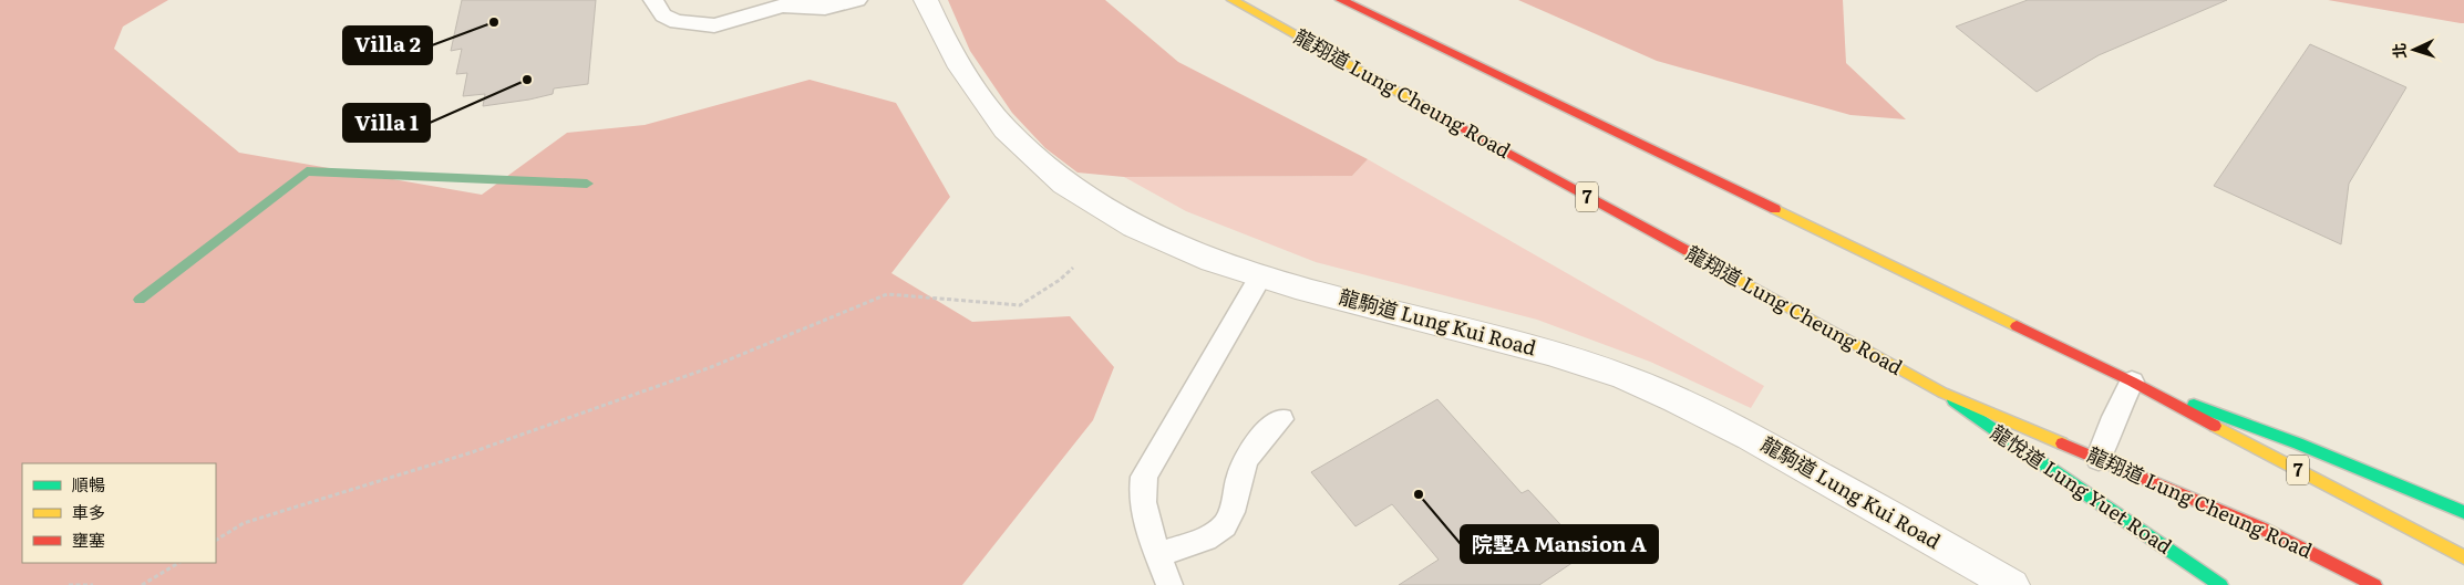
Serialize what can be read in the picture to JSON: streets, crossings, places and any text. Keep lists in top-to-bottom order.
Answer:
{
  "streets": {
    "main road": ["龍翔道 Lung Cheung Road", "7", "龍悅道 Lung Yuet Road"],
    "street": ["龍駒道 Lung Kui Road"]
  },
  "crossings": [
    ["龍翔道 Lung Cheung Road", "龍悅道 Lung Yuet Road"]
  ],
  "places": ["Villa 2", "Villa 1", "院墅A Mansion A"],
  "legend": ["順暢", "車多", "壅塞"],
  "north": "left"
}
